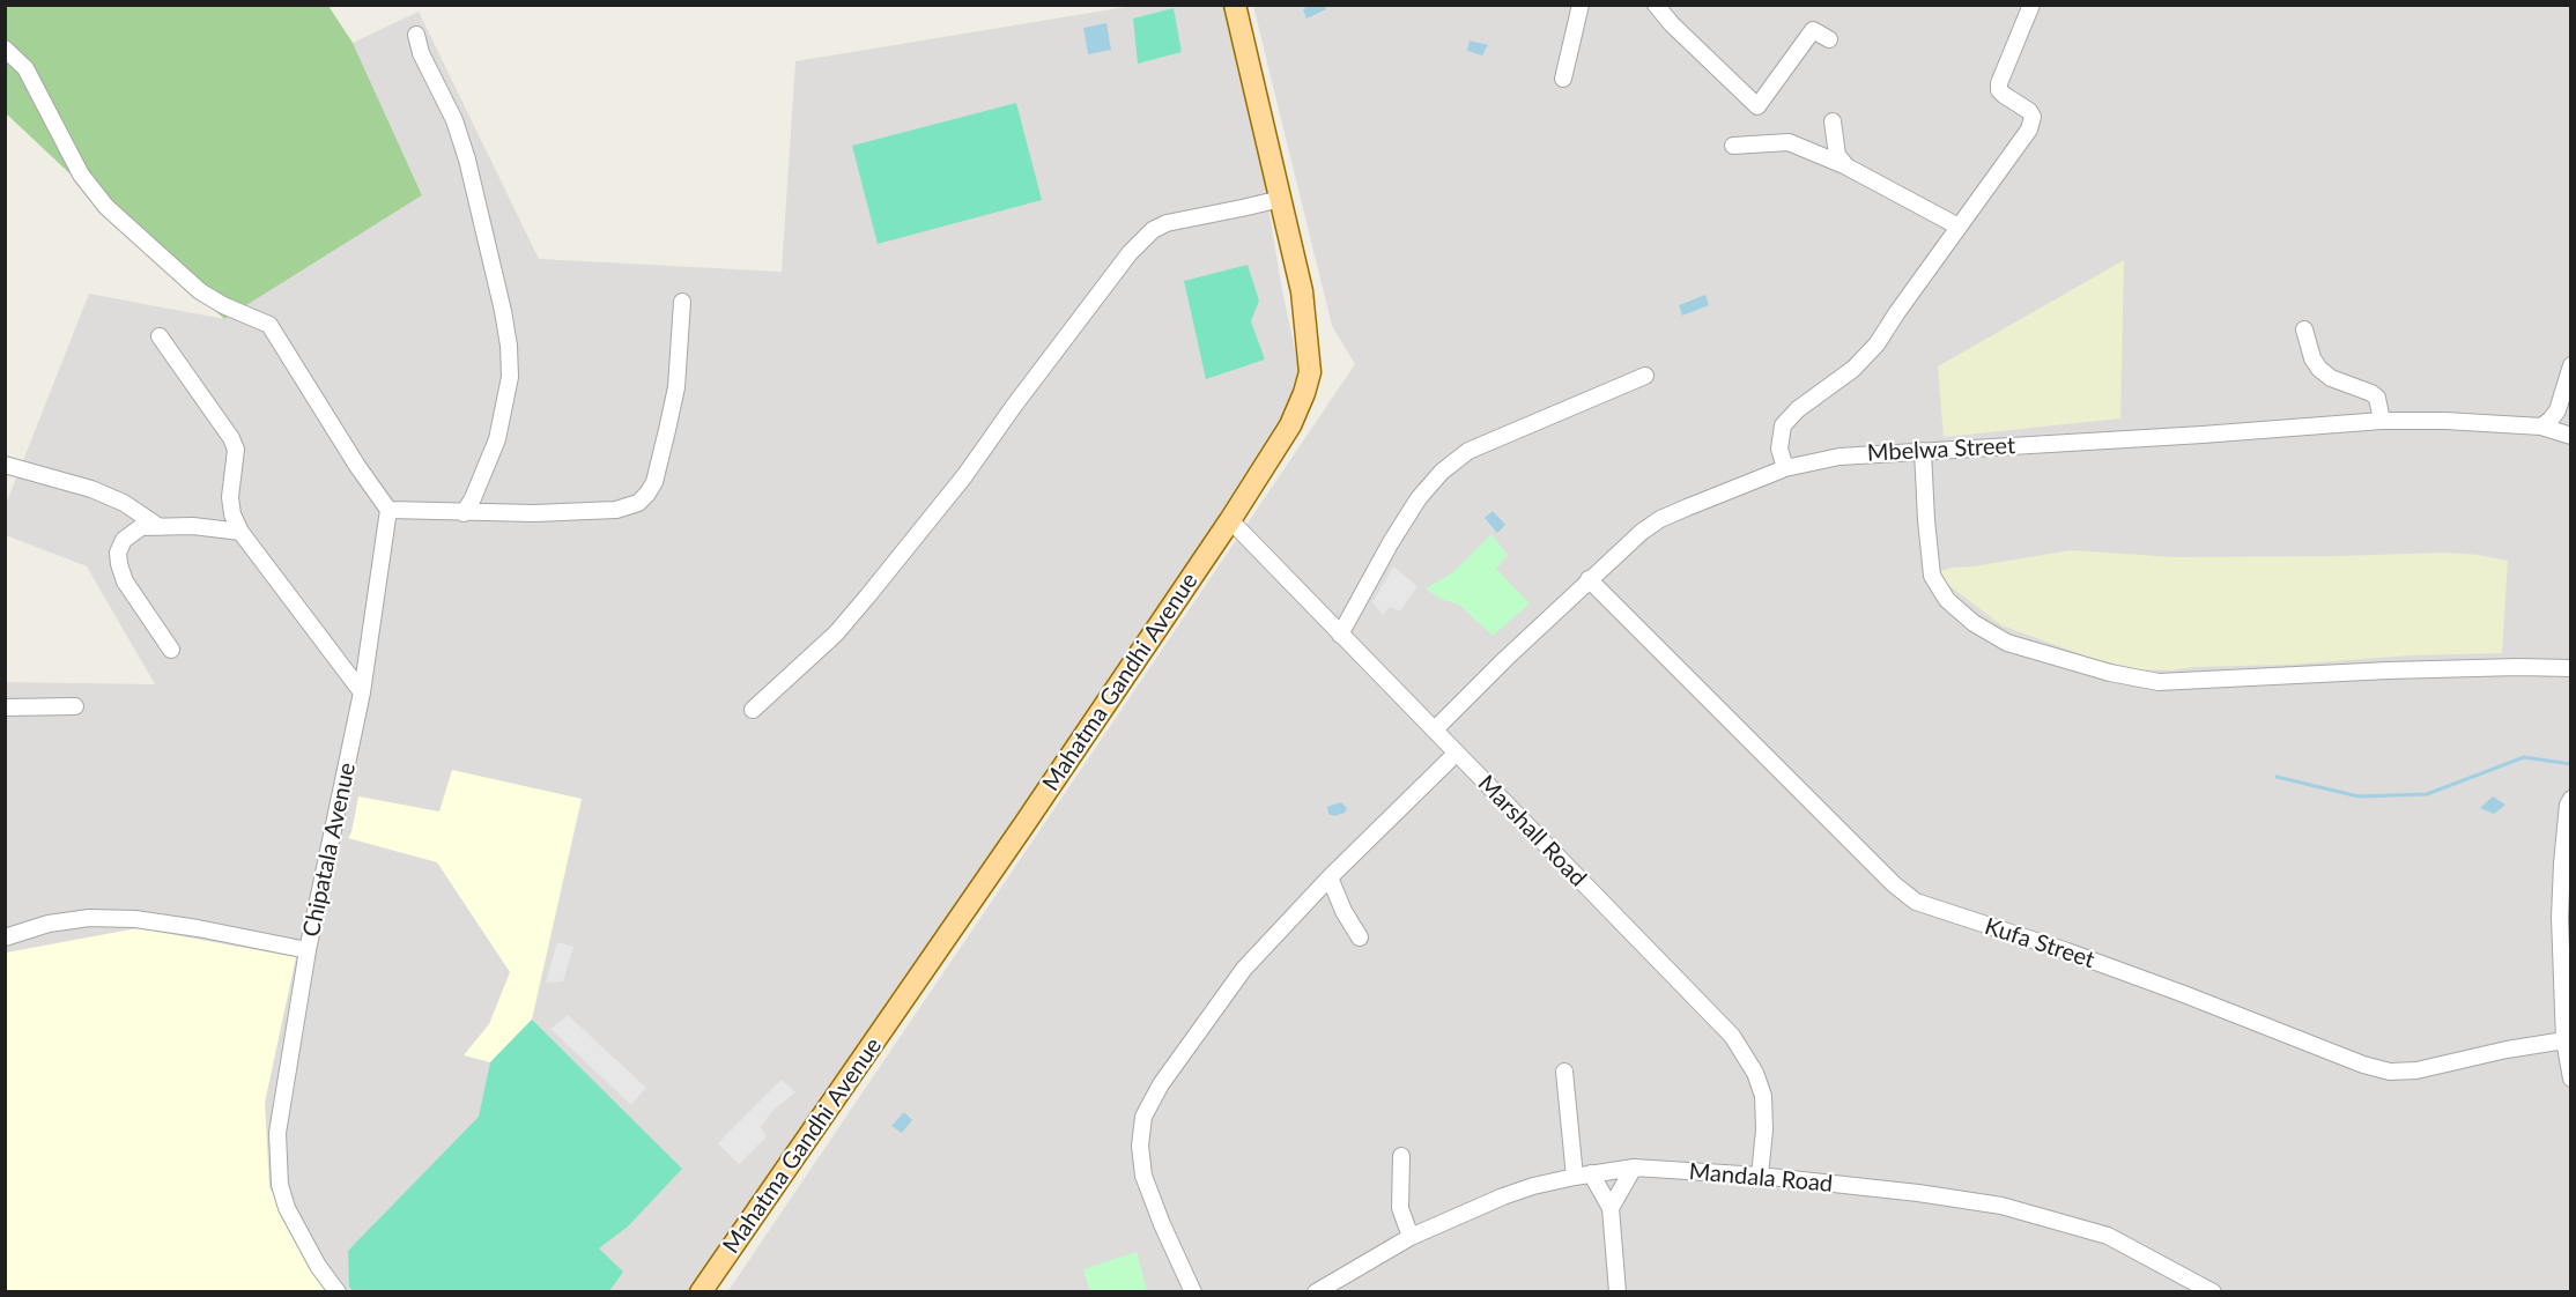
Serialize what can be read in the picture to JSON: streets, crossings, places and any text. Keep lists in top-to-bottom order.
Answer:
{
  "streets": {
    "main road": ["Mahatma Gandhi Avenue"],
    "street": [
      "Mbelwa Street",
      "Marshall Road",
      "Chipatala Avenue",
      "Kufa Street",
      "Mandala Road"
    ]
  },
  "crossings": [
    ["Mbelwa Street", "Marshall Road"],
    ["Mbelwa Street", "Kufa Street"],
    ["Mahatma Gandhi Avenue", "Marshall Road"],
    ["Marshall Road", "Mandala Road"]
  ]
}
